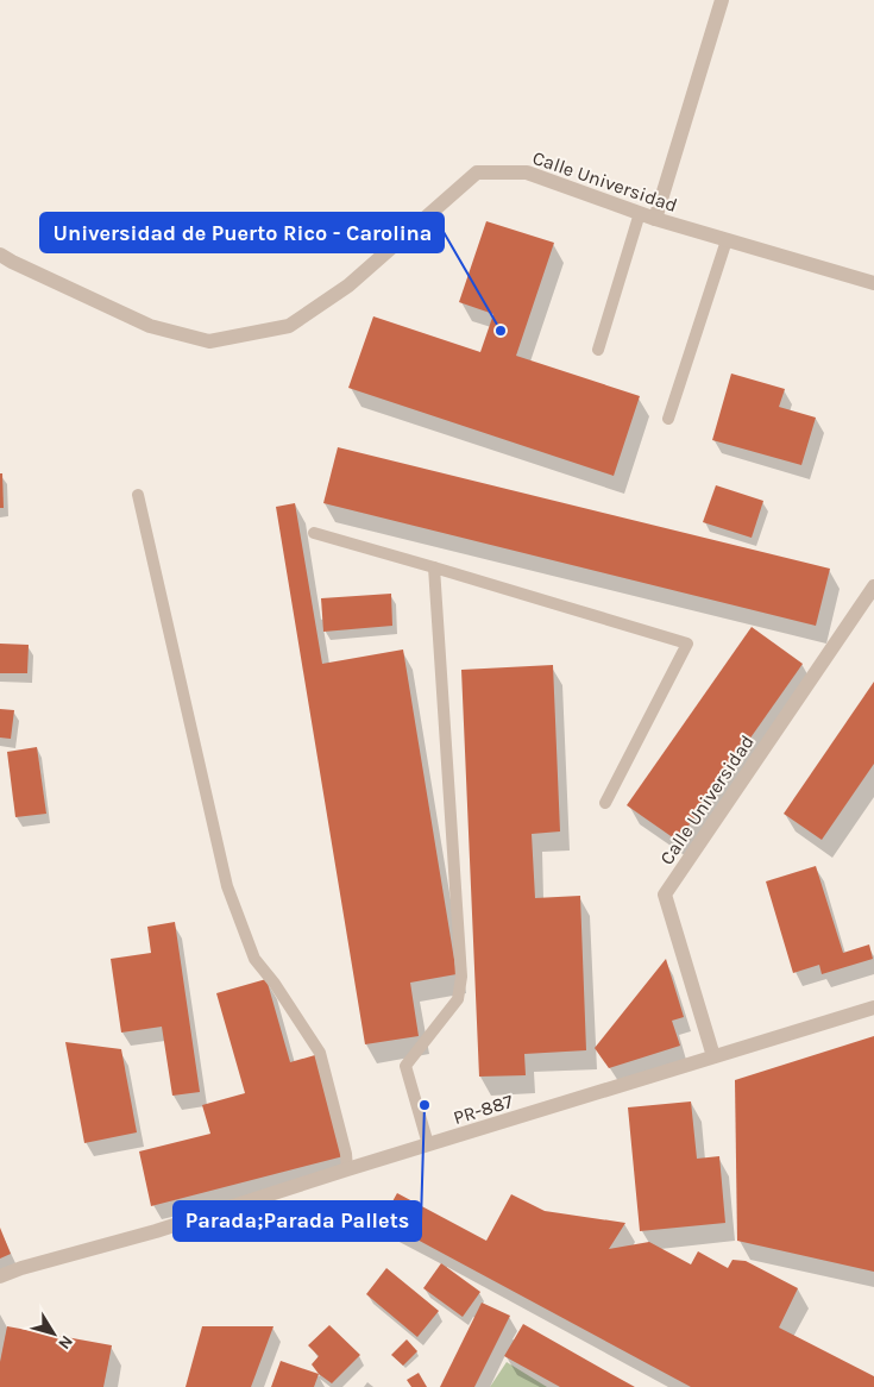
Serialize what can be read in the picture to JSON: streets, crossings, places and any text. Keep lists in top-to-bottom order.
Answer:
{
  "streets": {
    "street": ["Calle Universidad", "PR-887"]
  },
  "crossings": [
    ["Calle Universidad", "PR-887"]
  ],
  "places": ["Universidad de Puerto Rico - Carolina", "Parada;Parada Pallets"],
  "north": "bottom right"
}
